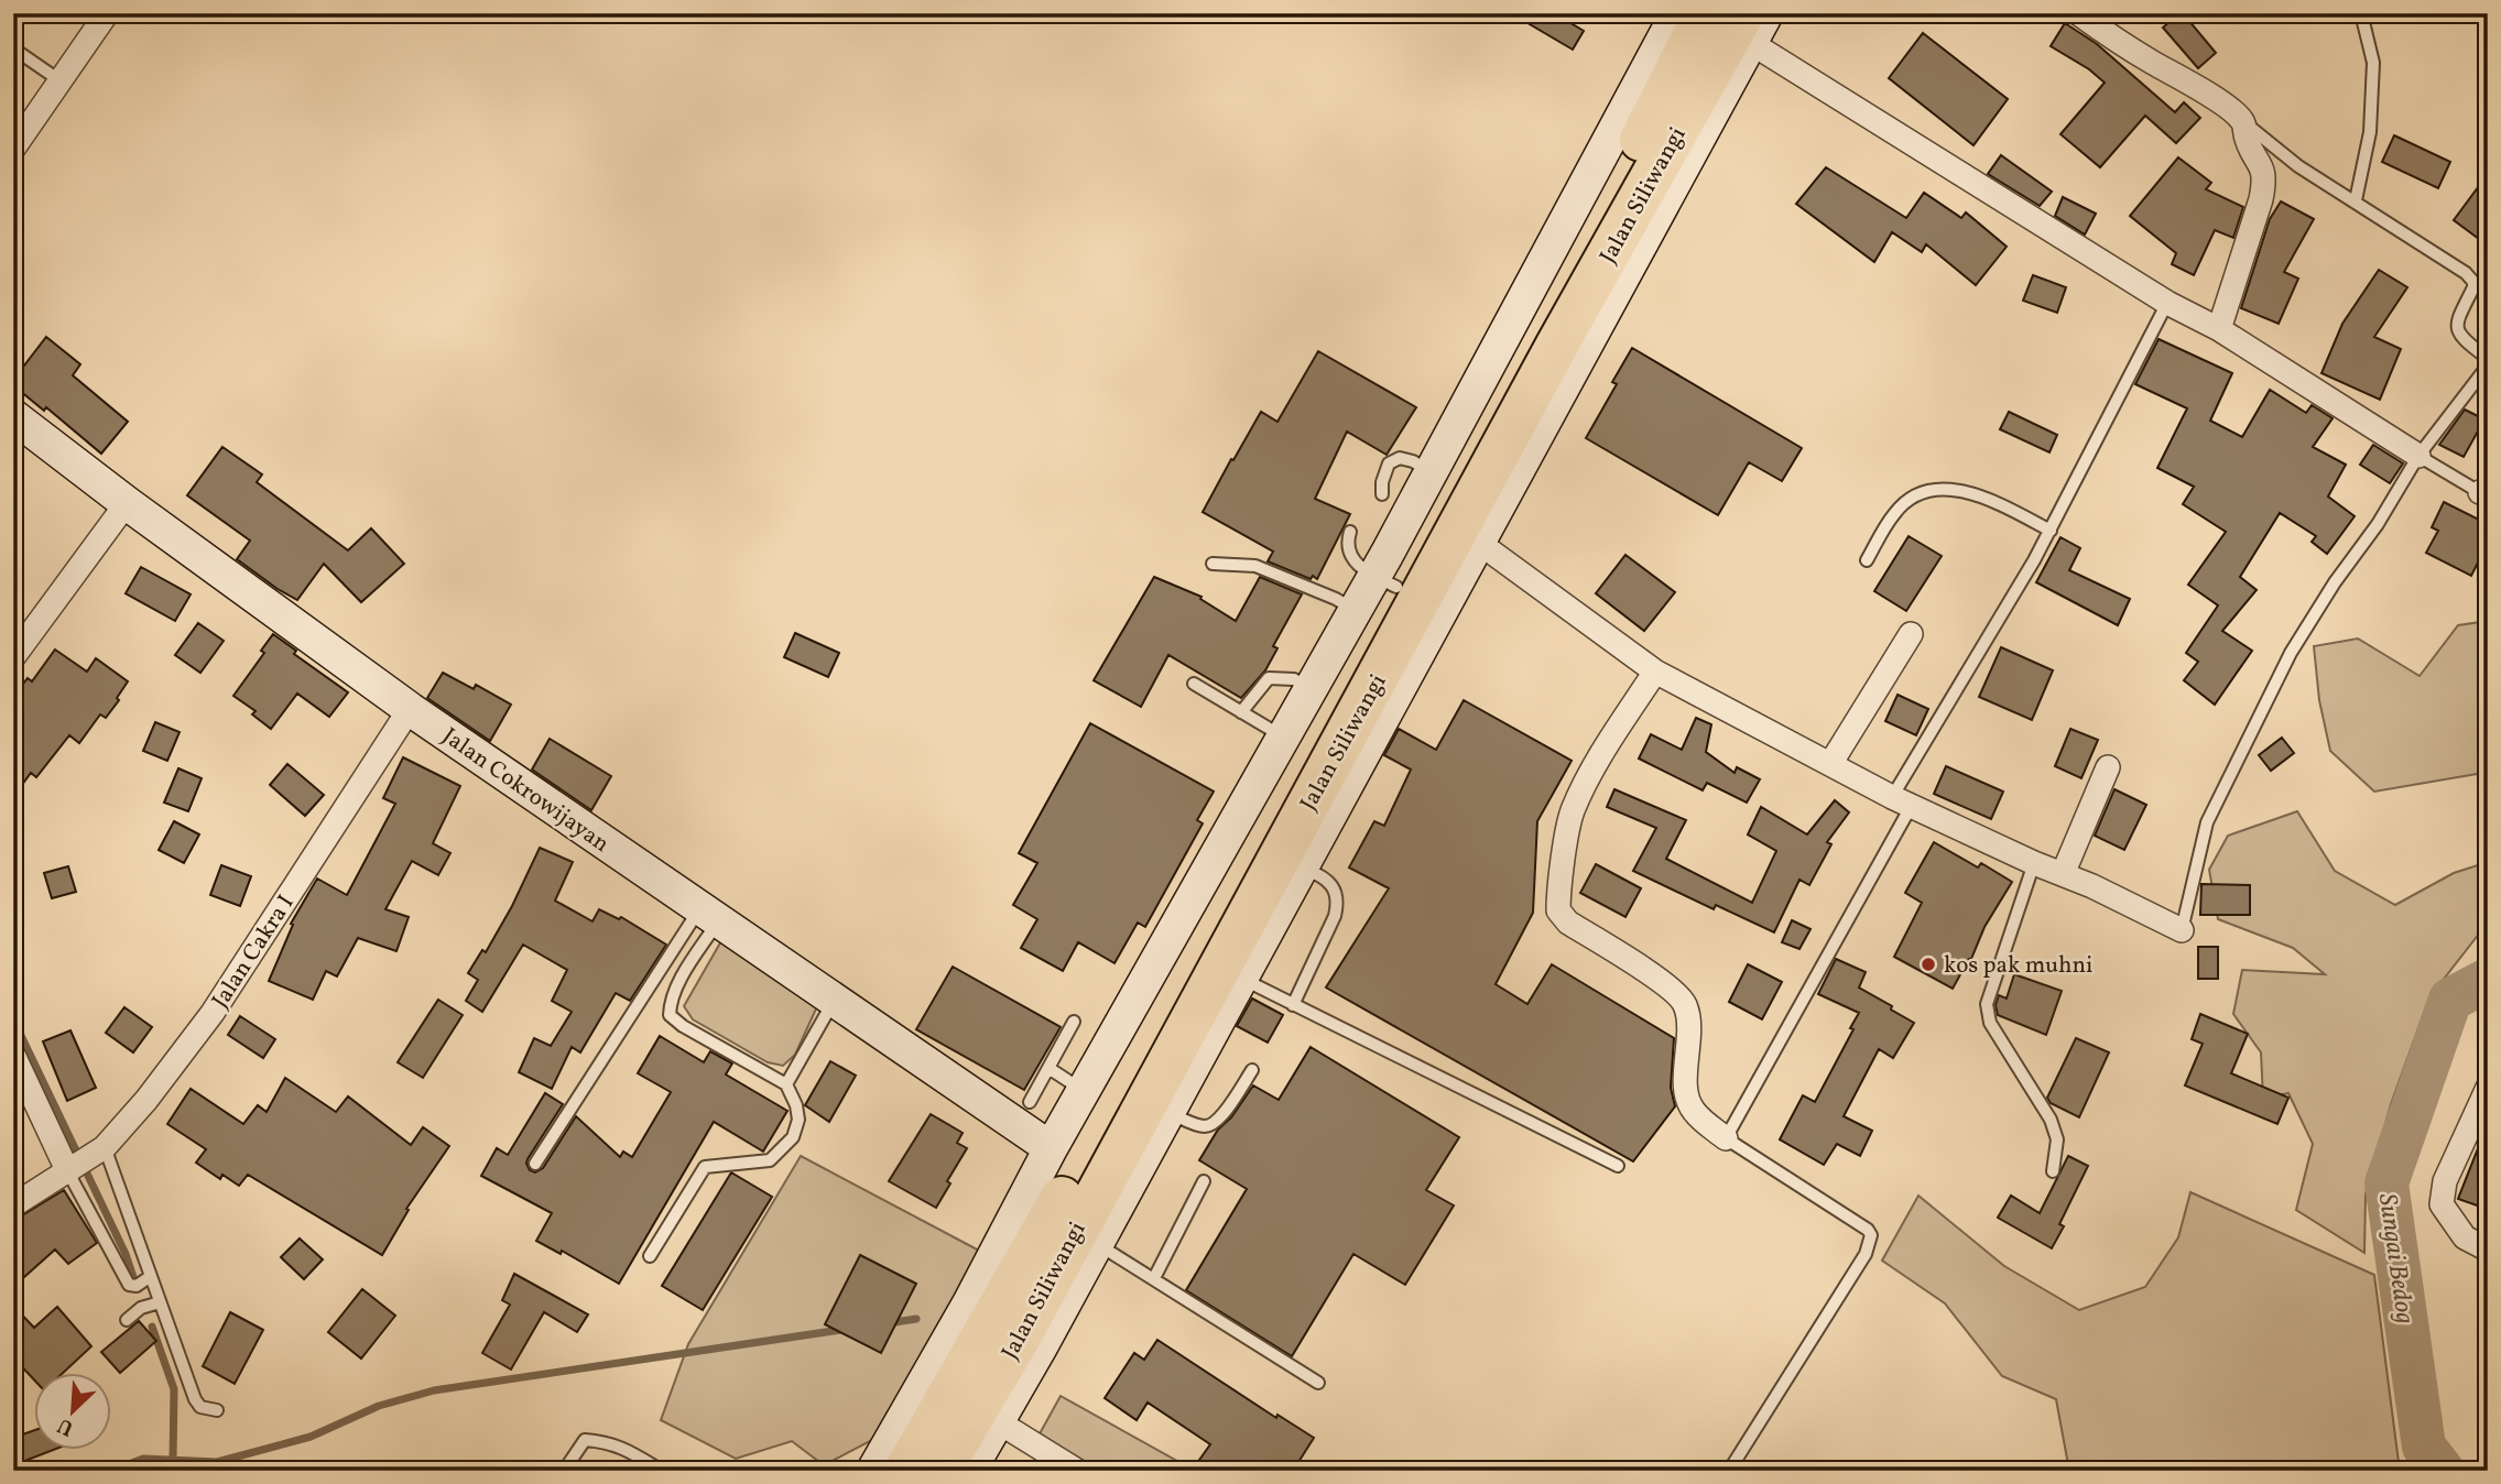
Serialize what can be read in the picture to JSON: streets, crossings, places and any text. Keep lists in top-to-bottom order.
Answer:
{
  "streets": {
    "highway": ["Jalan Siliwangi"],
    "street": ["Jalan Cokrowijayan", "Jalan Cakra I"]
  },
  "crossings": [
    ["Jalan Cokrowijayan", "Jalan Cakra I"]
  ],
  "water": ["Sungai Bedog"],
  "places": ["kos pak muhni"],
  "north": "bottom left"
}
